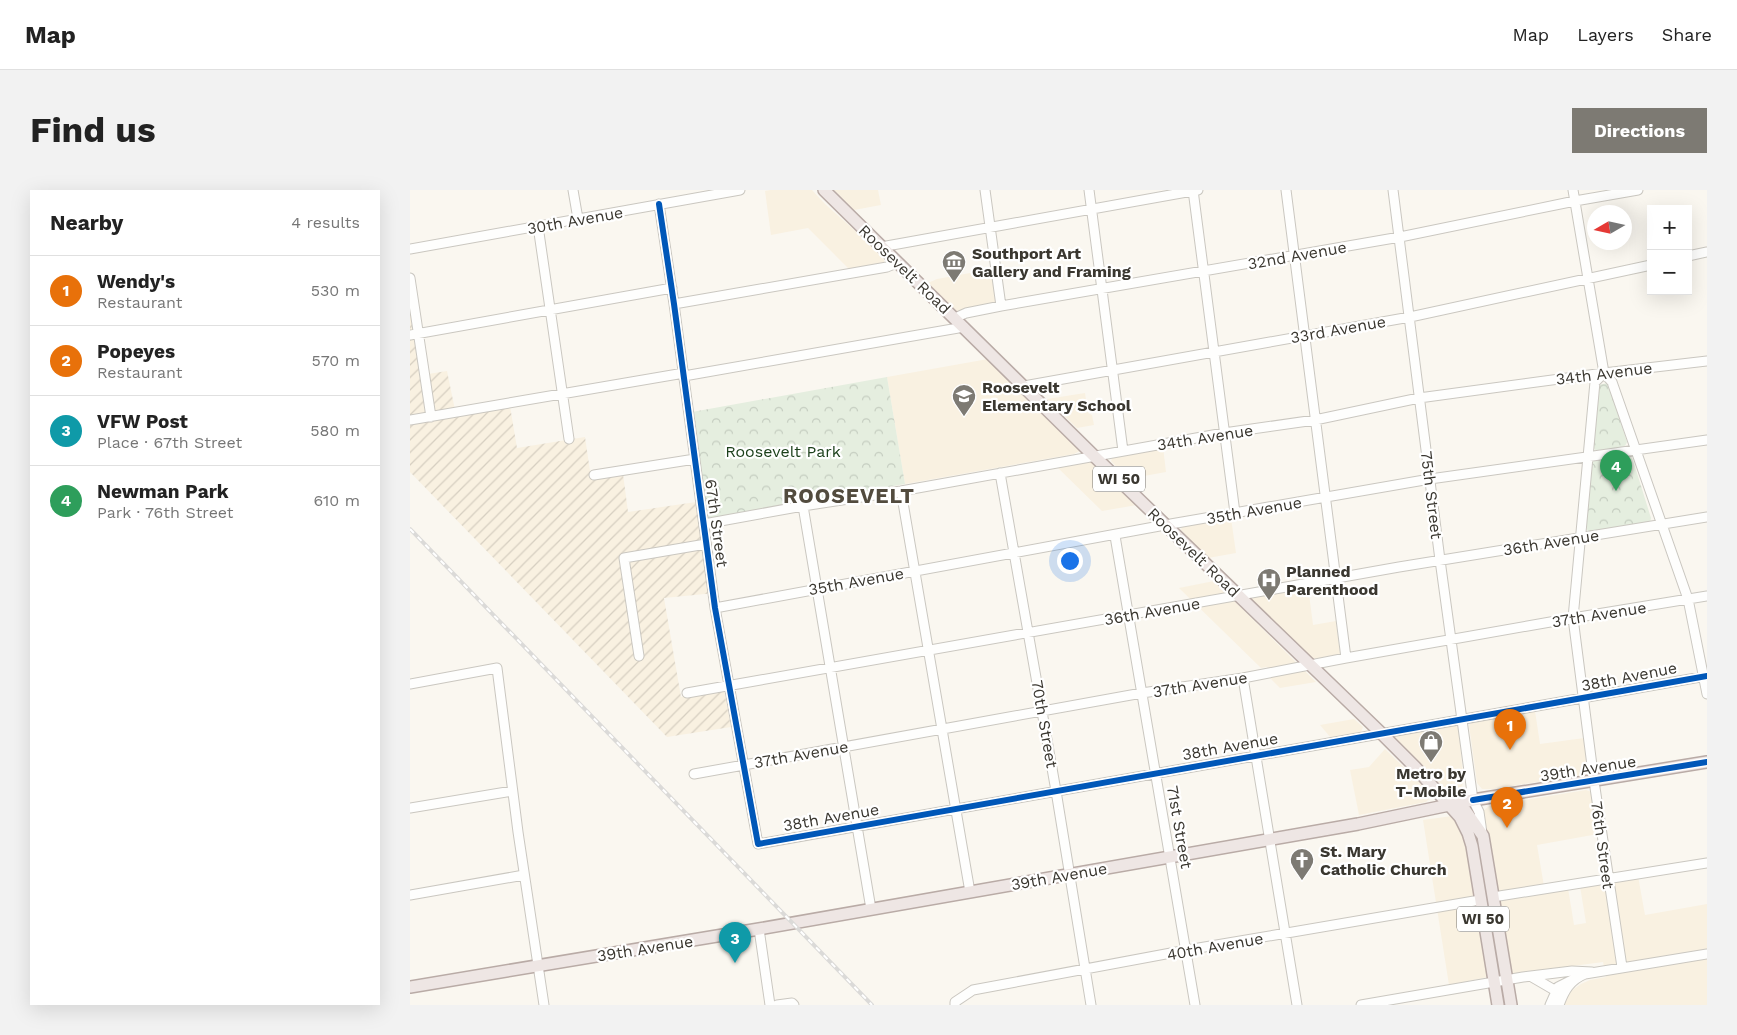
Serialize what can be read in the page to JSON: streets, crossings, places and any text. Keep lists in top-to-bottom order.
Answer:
{
  "streets": {
    "main road": ["Roosevelt Road", "WI 50", "39th Avenue"],
    "street": [
      "30th Avenue",
      "32nd Avenue",
      "33rd Avenue",
      "34th Avenue",
      "75th Street",
      "35th Avenue",
      "67th Street",
      "36th Avenue",
      "37th Avenue",
      "38th Avenue",
      "70th Street",
      "71st Street",
      "76th Street",
      "40th Avenue"
    ]
  },
  "crossings": [
    ["30th Avenue", "67th Street"],
    ["32nd Avenue", "Roosevelt Road"],
    ["32nd Avenue", "75th Street"],
    ["Roosevelt Road", "33rd Avenue"],
    ["Roosevelt Road", "34th Avenue"],
    ["Roosevelt Road", "WI 50"],
    ["Roosevelt Road", "35th Avenue"],
    ["Roosevelt Road", "36th Avenue"],
    ["Roosevelt Road", "37th Avenue"],
    ["Roosevelt Road", "38th Avenue"],
    ["Roosevelt Road", "39th Avenue"],
    ["33rd Avenue", "75th Street"],
    ["34th Avenue", "75th Street"],
    ["34th Avenue", "67th Street"],
    ["34th Avenue", "70th Street"],
    ["34th Avenue", "76th Street"],
    ["WI 50", "75th Street"],
    ["WI 50", "39th Avenue"],
    ["WI 50", "40th Avenue"],
    ["75th Street", "35th Avenue"],
    ["75th Street", "36th Avenue"],
    ["75th Street", "37th Avenue"],
    ["75th Street", "38th Avenue"],
    ["75th Street", "39th Avenue"],
    ["35th Avenue", "67th Street"],
    ["35th Avenue", "70th Street"],
    ["35th Avenue", "71st Street"],
    ["35th Avenue", "76th Street"],
    ["67th Street", "36th Avenue"],
    ["67th Street", "37th Avenue"],
    ["67th Street", "38th Avenue"],
    ["36th Avenue", "70th Street"],
    ["36th Avenue", "71st Street"],
    ["36th Avenue", "76th Street"],
    ["37th Avenue", "70th Street"],
    ["37th Avenue", "71st Street"],
    ["37th Avenue", "76th Street"],
    ["38th Avenue", "70th Street"],
    ["38th Avenue", "71st Street"],
    ["38th Avenue", "76th Street"],
    ["70th Street", "39th Avenue"],
    ["70th Street", "40th Avenue"],
    ["39th Avenue", "71st Street"],
    ["39th Avenue", "76th Street"],
    ["71st Street", "40th Avenue"]
  ],
  "districts": ["ROOSEVELT"],
  "parks": ["Roosevelt Park"],
  "places": {
    "museum": ["Southport Art Gallery and Framing"],
    "school or university": ["Roosevelt Elementary School"],
    "hospital": ["Planned Parenthood"],
    "shop": ["Metro by T-Mobile"],
    "church": ["St. Mary Catholic Church"]
  },
  "north": "left",
  "page": {
    "header": "Map",
    "nav": ["Map", "Layers", "Share"],
    "buttons": "Directions",
    "title": "Find us",
    "heading": ["Nearby", "4 results"],
    "map_buttons": ["+", "−"],
    "list": [
      {
        "mark": "1",
        "name": "Wendy's",
        "note": "Restaurant",
        "value": "530 m"
      },
      {
        "mark": "2",
        "name": "Popeyes",
        "note": "Restaurant",
        "value": "570 m"
      },
      {
        "mark": "3",
        "name": "VFW Post",
        "note": "Place · 67th Street",
        "value": "580 m"
      },
      {
        "mark": "4",
        "name": "Newman Park",
        "note": "Park · 76th Street",
        "value": "610 m"
      }
    ],
    "pins": [
      "4",
      "1",
      "2",
      "3"
    ]
  }
}
